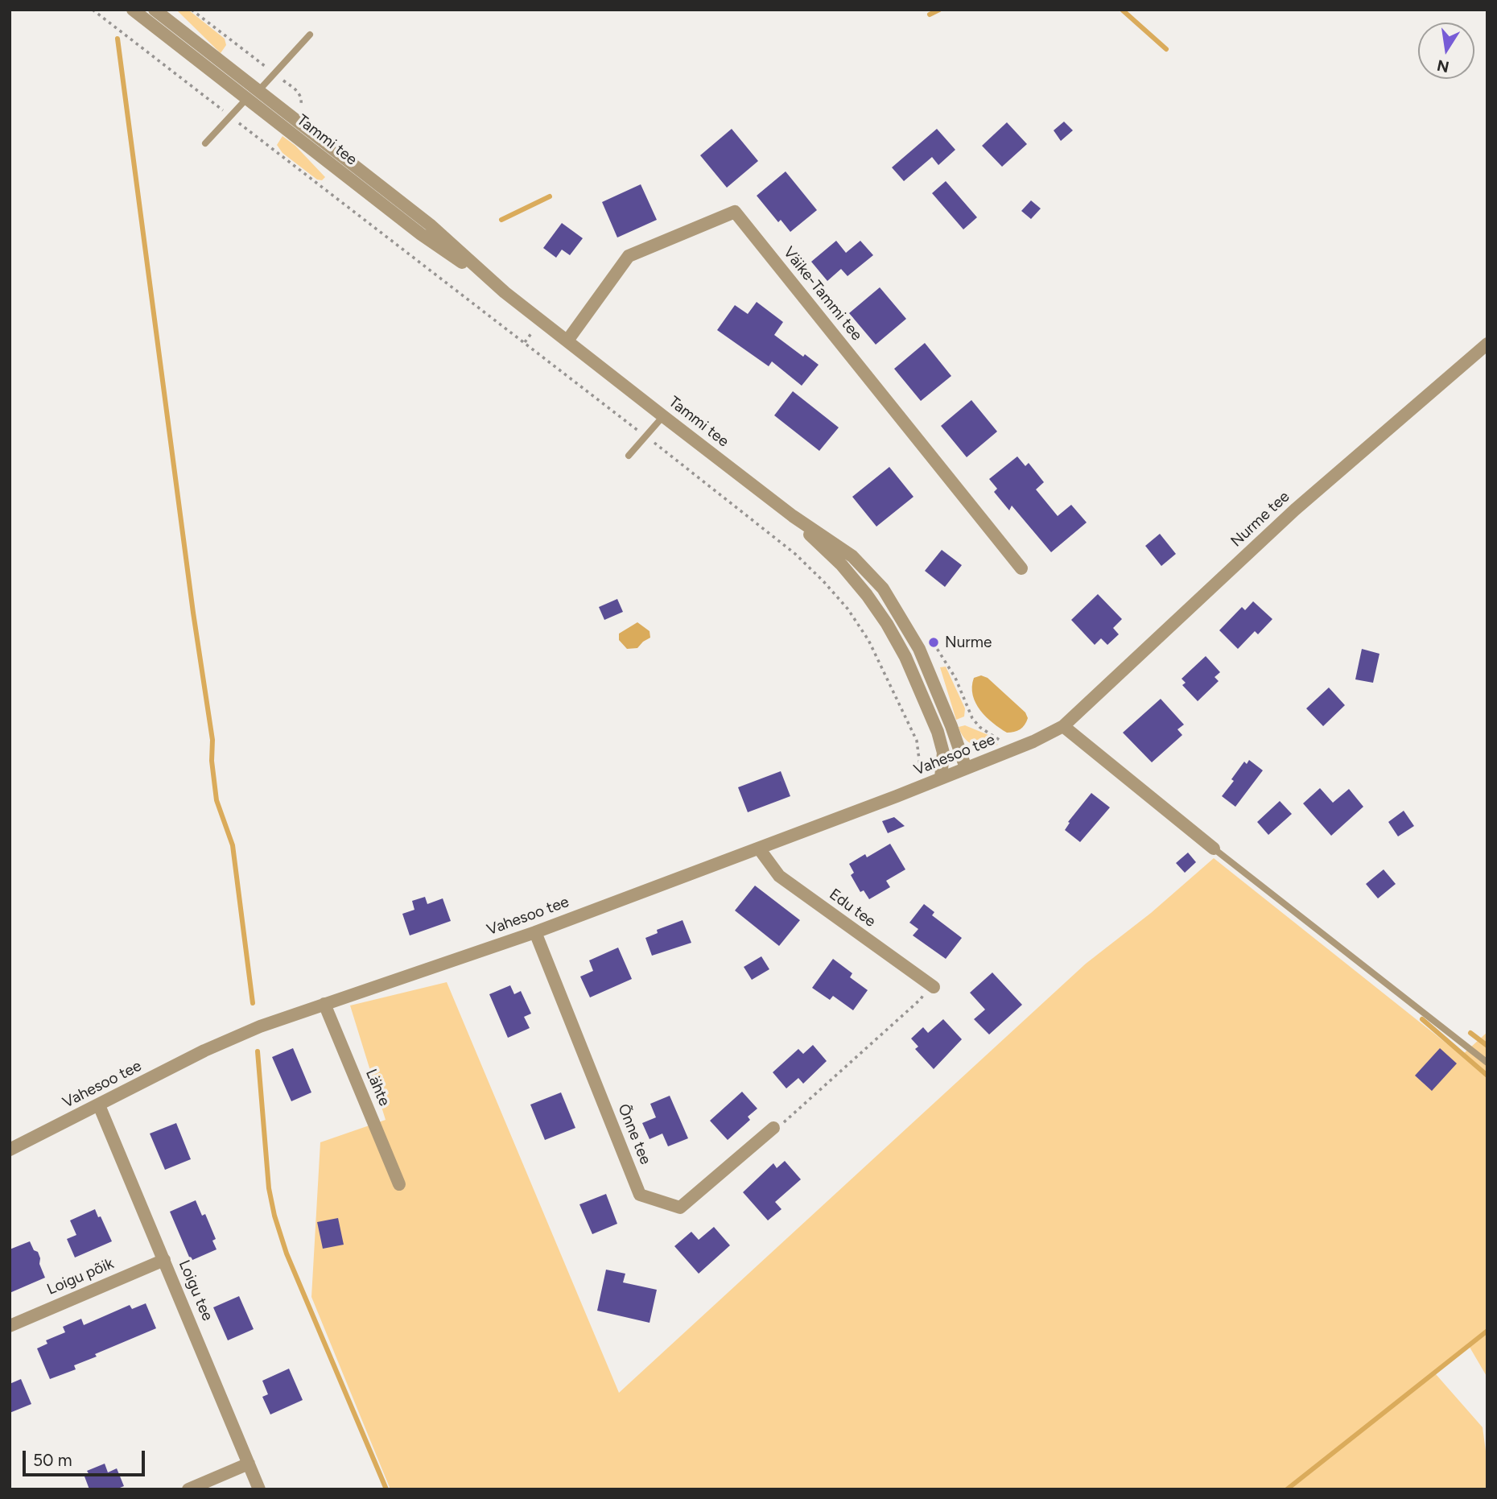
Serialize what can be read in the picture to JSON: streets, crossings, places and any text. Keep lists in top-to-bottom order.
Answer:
{
  "streets": {
    "street": [
      "Tammi tee",
      "Väike-Tammi tee",
      "Nurme tee",
      "Vahesoo tee",
      "Edu tee",
      "Lähte",
      "Õnne tee",
      "Loigu põik",
      "Loigu tee"
    ]
  },
  "crossings": [
    ["Tammi tee", "Väike-Tammi tee"],
    ["Tammi tee", "Vahesoo tee"],
    ["Nurme tee", "Vahesoo tee"],
    ["Vahesoo tee", "Edu tee"],
    ["Vahesoo tee", "Lähte"],
    ["Vahesoo tee", "Õnne tee"],
    ["Vahesoo tee", "Loigu tee"],
    ["Loigu põik", "Loigu tee"]
  ],
  "places": ["Nurme"],
  "scale_bar": "50 m",
  "north": "bottom"
}
